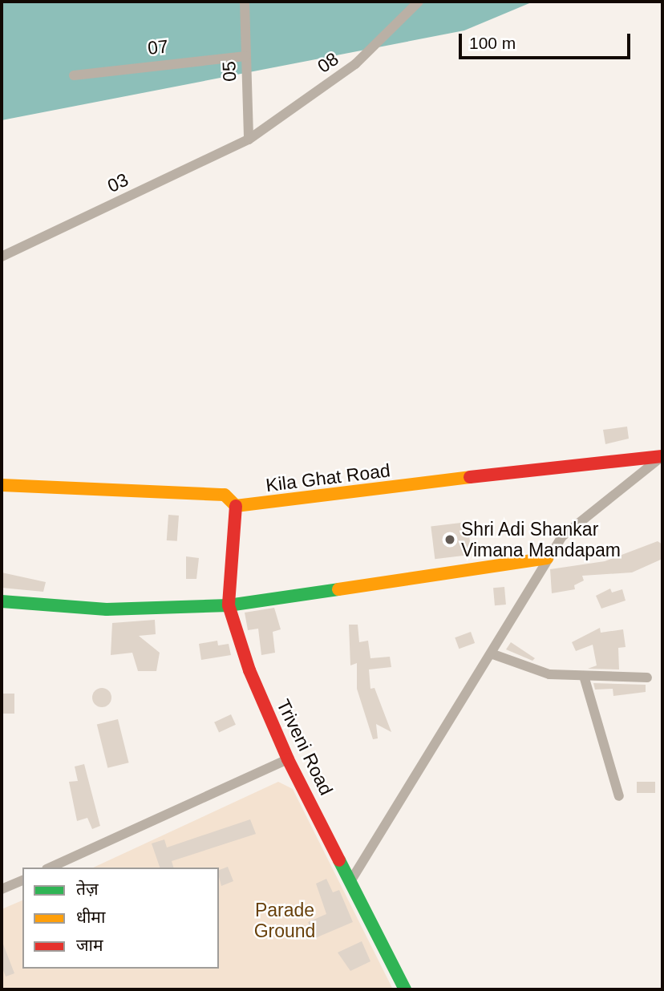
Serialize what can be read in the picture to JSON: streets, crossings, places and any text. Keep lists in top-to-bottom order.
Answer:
{
  "streets": {
    "main road": ["Kila Ghat Road", "Triveni Road"],
    "street": [
      "07",
      "08",
      "05",
      "03"
    ]
  },
  "crossings": [
    ["07", "05"],
    ["08", "05"],
    ["08", "03"],
    ["05", "03"],
    ["Kila Ghat Road", "Triveni Road"]
  ],
  "parks": ["Parade Ground"],
  "places": ["Shri Adi Shankar Vimana Mandapam"],
  "legend": ["तेज़", "धीमा", "जाम"],
  "scale_bar": "100 m"
}
